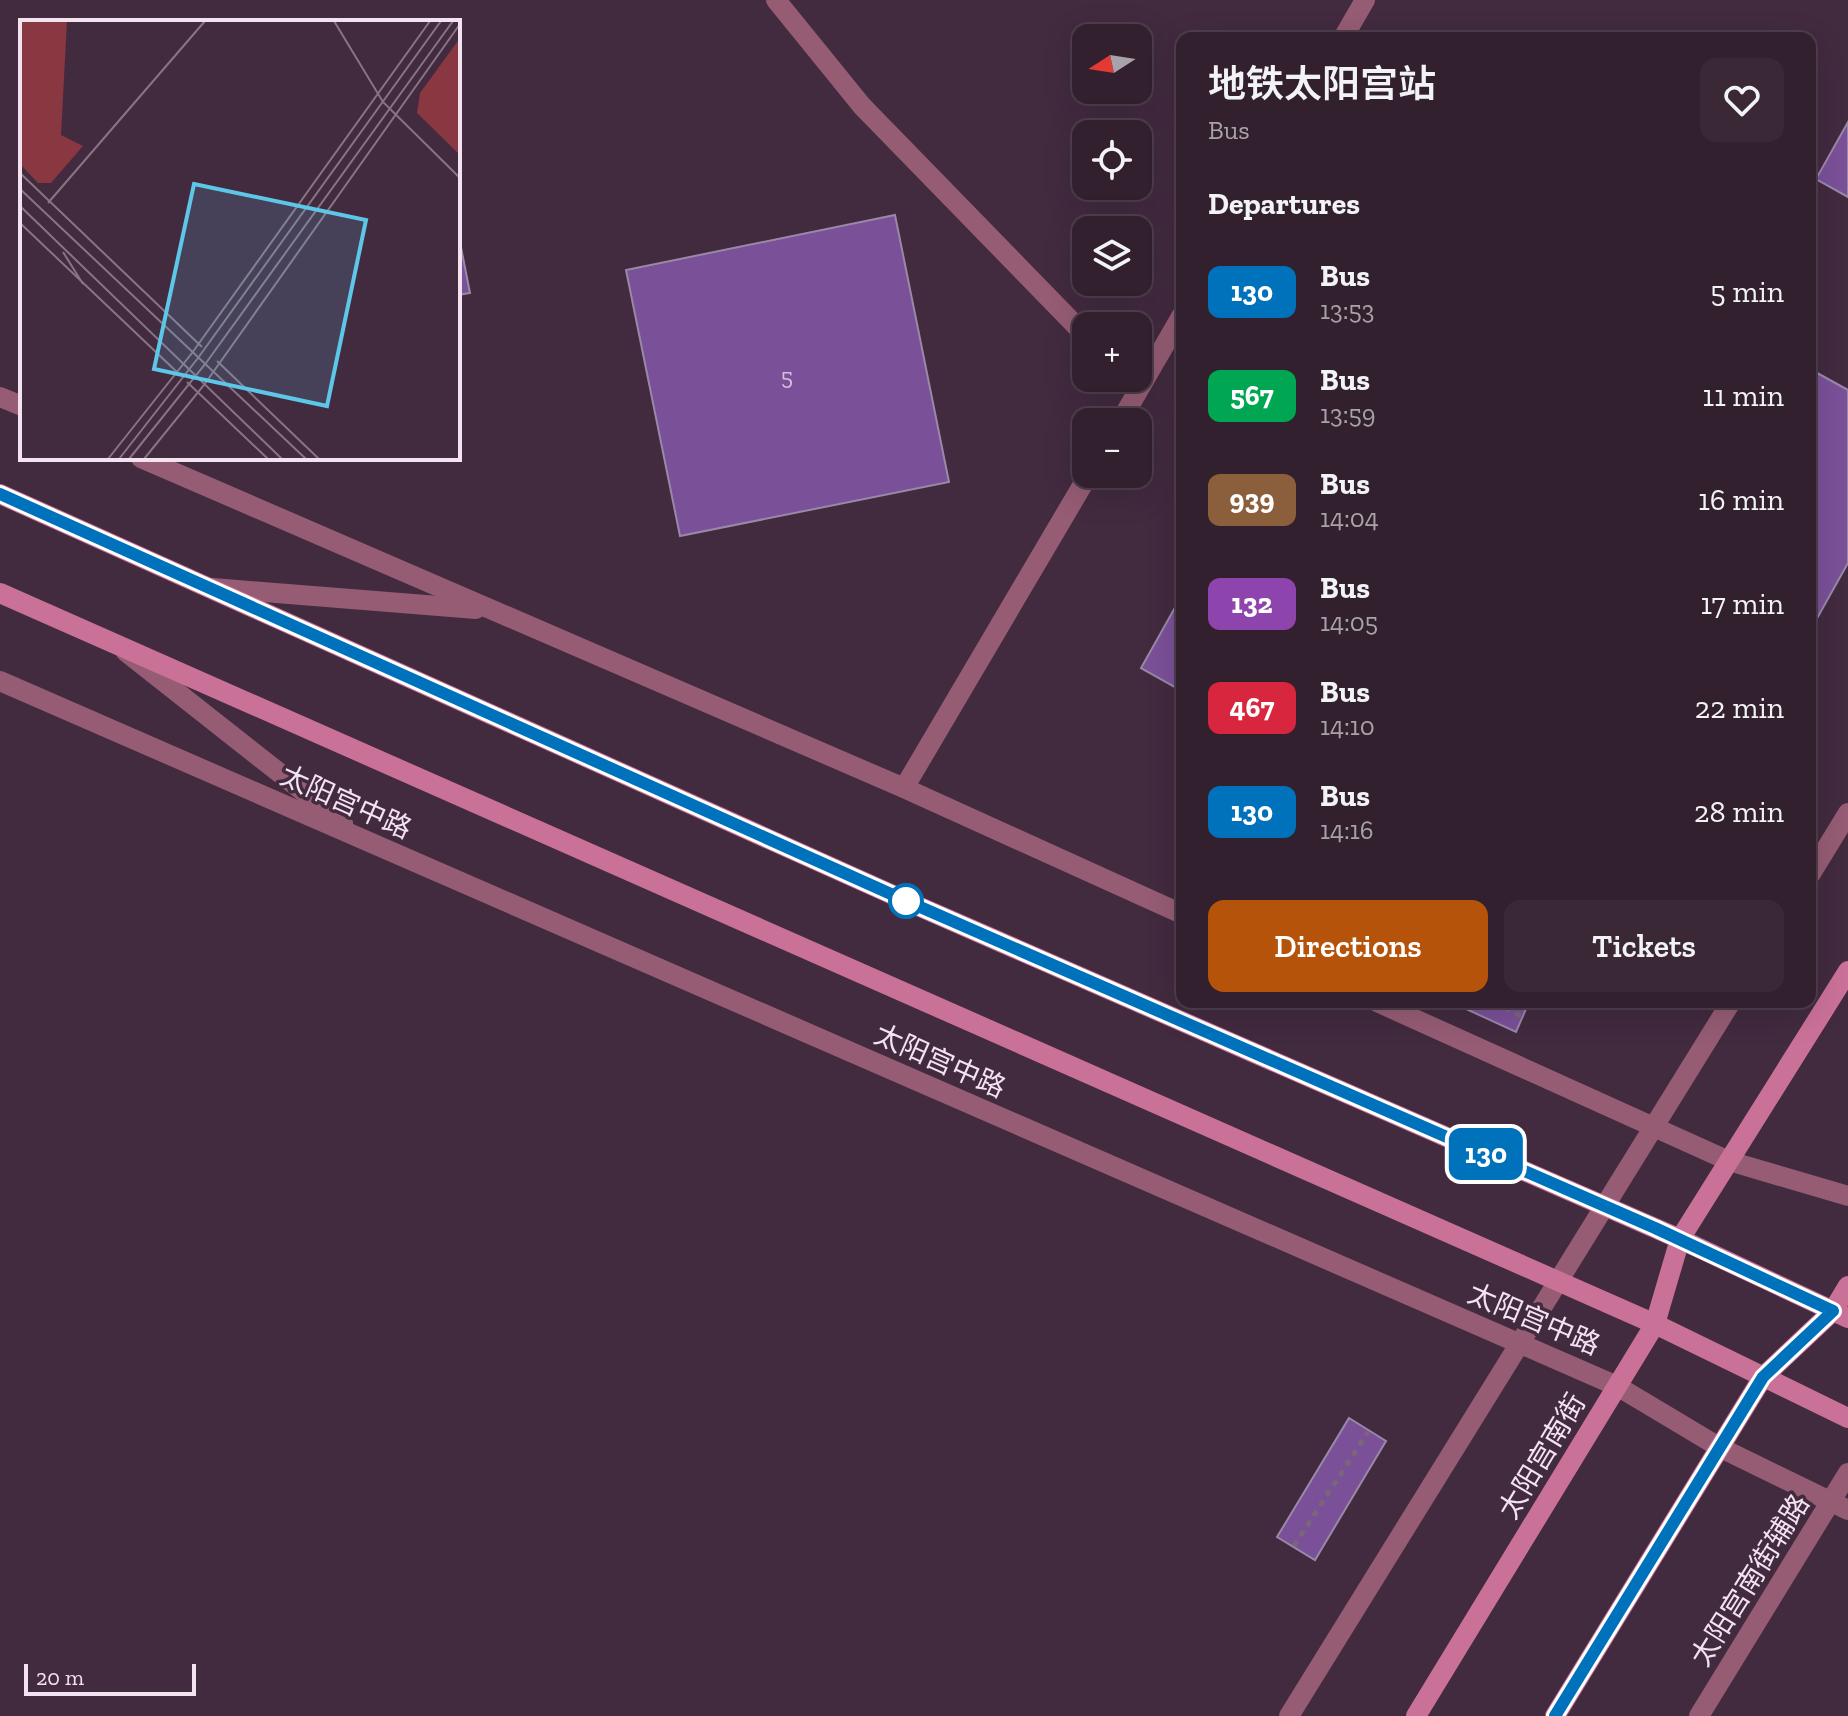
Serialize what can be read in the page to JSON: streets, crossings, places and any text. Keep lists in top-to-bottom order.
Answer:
{
  "streets": {
    "main road": ["太阳宫中路", "太阳宫南街"],
    "street": ["太阳宫南街辅路"]
  },
  "crossings": [
    ["太阳宫中路", "太阳宫南街"],
    ["太阳宫中路", "太阳宫南街辅路"]
  ],
  "lines": ["bus line 130"],
  "house_numbers": ["5"],
  "scale_bar": "20 m",
  "north": "left",
  "page": {
    "on_map": "130",
    "map_buttons": ["+", "−"],
    "heading": [
      ["地铁太阳宫站", "Bus"],
      "Departures"
    ],
    "list": [
      {
        "mark": "130",
        "name": "Bus",
        "note": "13:53",
        "value": "5 min"
      },
      {
        "mark": "567",
        "name": "Bus",
        "note": "13:59",
        "value": "11 min"
      },
      {
        "mark": "939",
        "name": "Bus",
        "note": "14:04",
        "value": "16 min"
      },
      {
        "mark": "132",
        "name": "Bus",
        "note": "14:05",
        "value": "17 min"
      },
      {
        "mark": "467",
        "name": "Bus",
        "note": "14:10",
        "value": "22 min"
      },
      {
        "mark": "130",
        "name": "Bus",
        "note": "14:16",
        "value": "28 min"
      }
    ],
    "buttons": ["Directions", "Tickets"],
    "scale": "20 m"
  }
}
